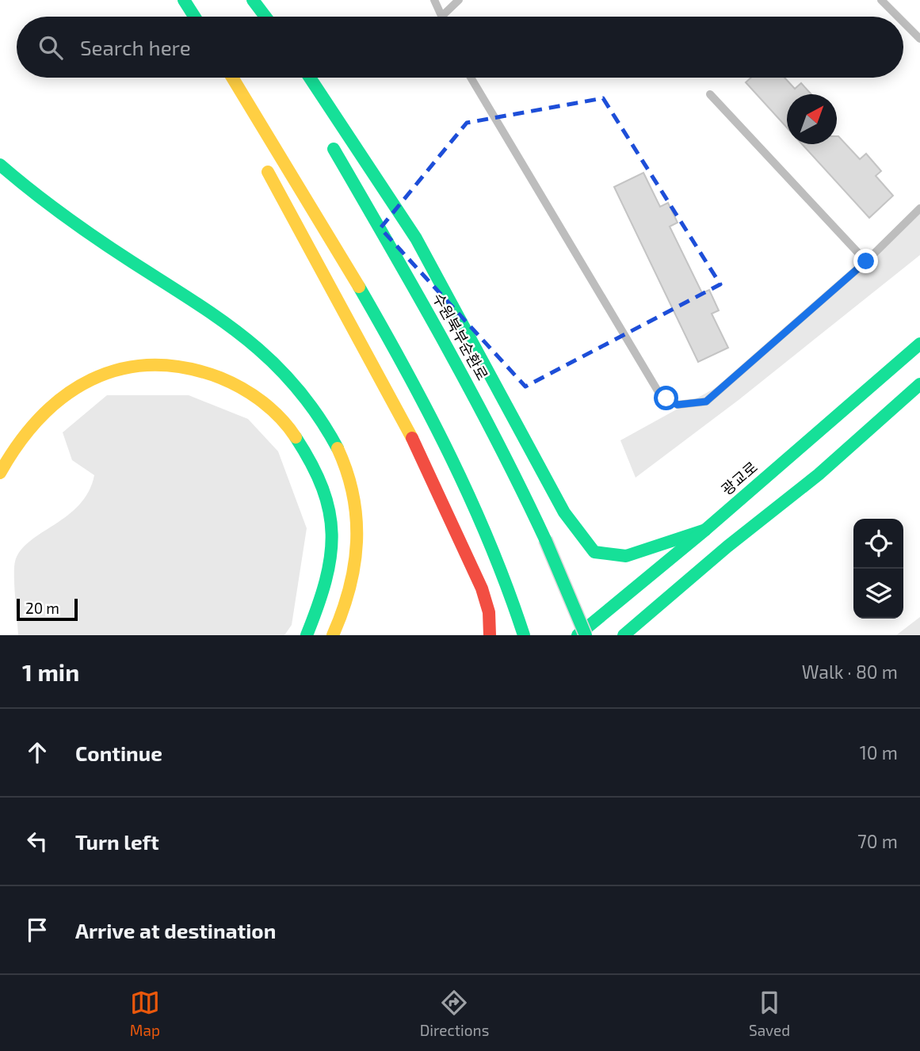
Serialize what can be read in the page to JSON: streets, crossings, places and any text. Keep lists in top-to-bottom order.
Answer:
{
  "streets": {
    "main road": ["수원북부순환로", "광교로"]
  },
  "scale_bar": "20 m",
  "north": "top right",
  "page": {
    "search": "Search here",
    "scale": "20 m",
    "heading": ["1 min", "Walk · 80 m"],
    "list": [
      ["Continue", "10 m"],
      ["Turn left", "70 m"],
      "Arrive at destination"
    ],
    "nav": ["Map", "Directions", "Saved"]
  }
}
